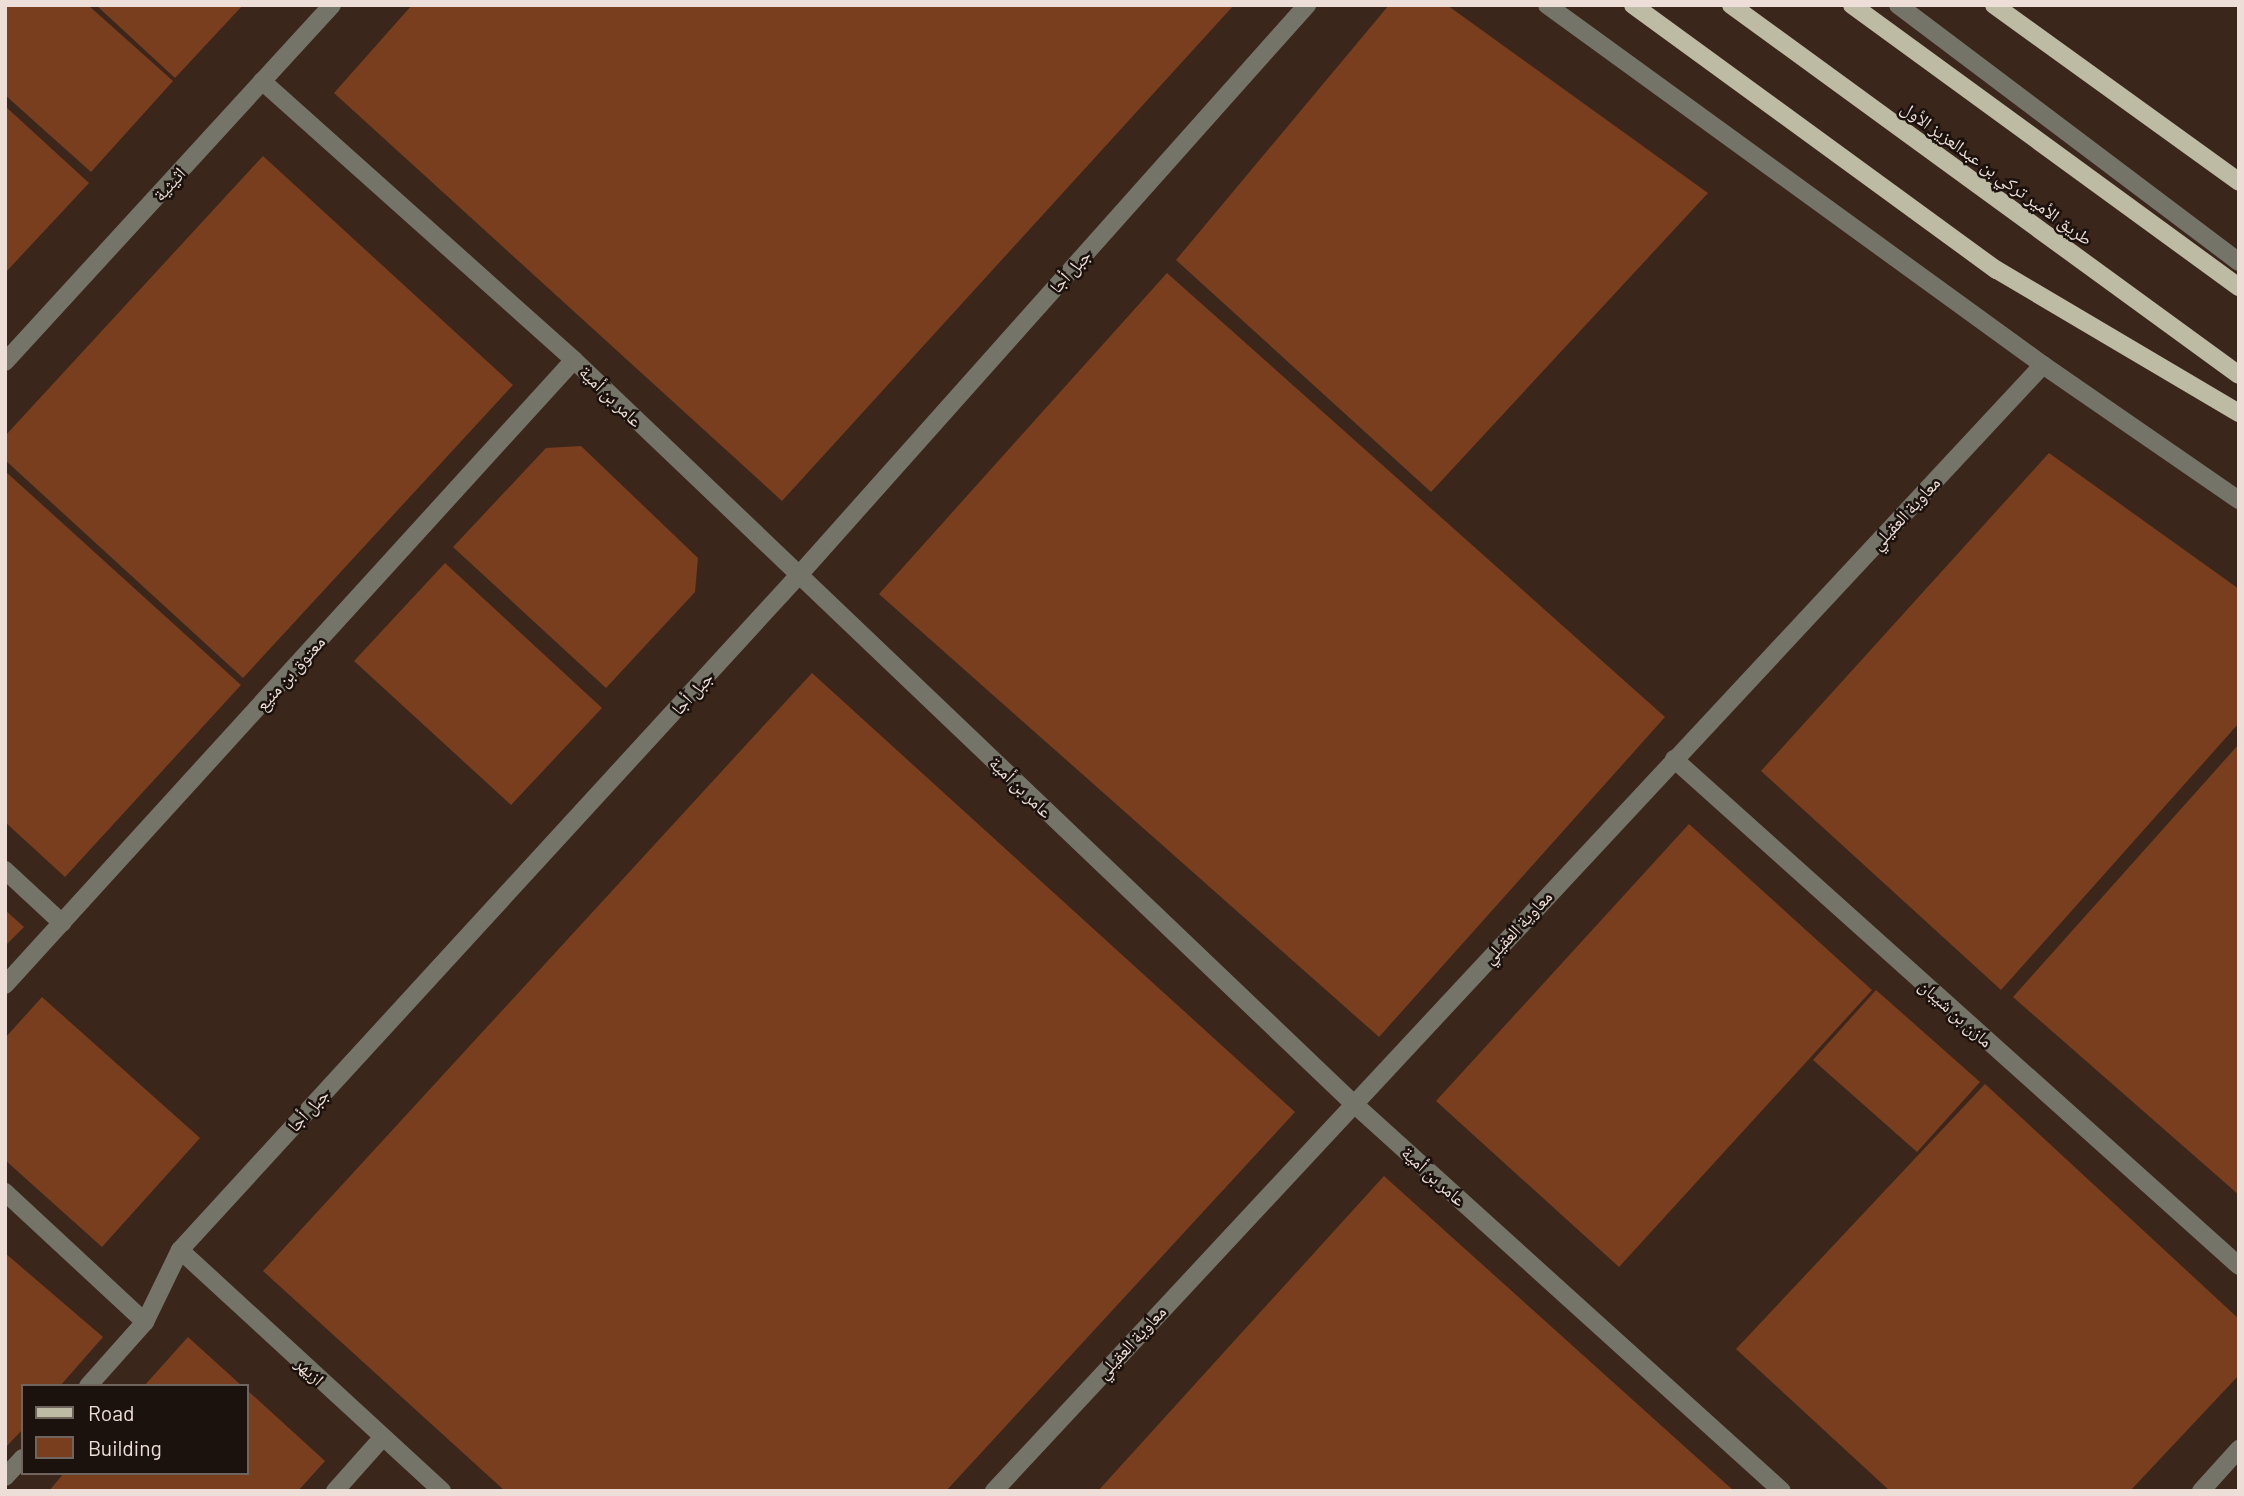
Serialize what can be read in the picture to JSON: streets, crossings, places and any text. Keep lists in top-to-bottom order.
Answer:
{
  "streets": {
    "main road": ["طريق الأمير تركي بن عبدالعزيز الأول"],
    "street": [
      "اثيثية",
      "جبل أجا",
      "عامر بن أمية",
      "معاوية العقيلي",
      "معتوق بن منيع",
      "مازن بن شيبان",
      "ازيهر"
    ]
  },
  "crossings": [
    ["اثيثية", "عامر بن أمية"],
    ["جبل أجا", "عامر بن أمية"],
    ["جبل أجا", "ازيهر"],
    ["عامر بن أمية", "معاوية العقيلي"],
    ["عامر بن أمية", "معتوق بن منيع"],
    ["معاوية العقيلي", "مازن بن شيبان"]
  ],
  "legend": ["Road", "Building"]
}
